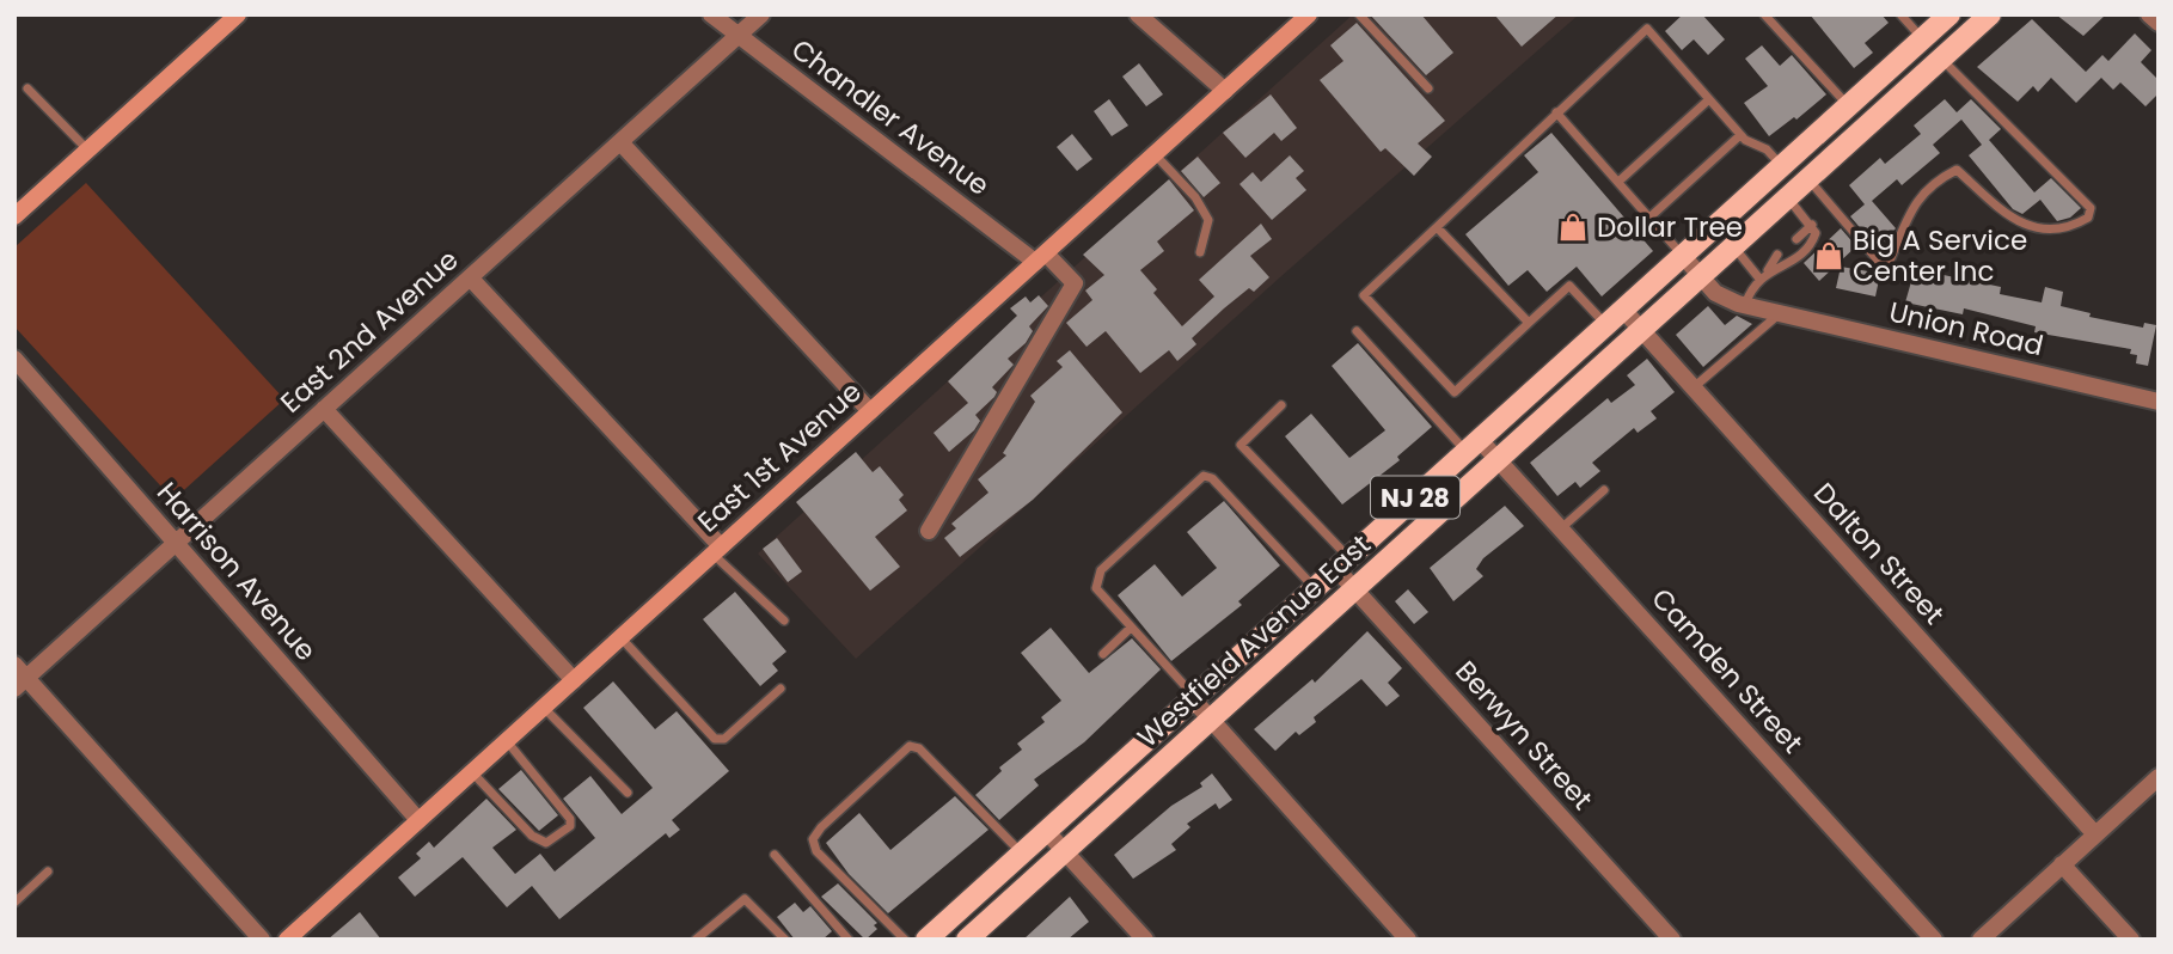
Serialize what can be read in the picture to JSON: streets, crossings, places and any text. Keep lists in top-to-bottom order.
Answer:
{
  "streets": {
    "main road": ["NJ 28", "Westfield Avenue East"],
    "street": [
      "Chandler Avenue",
      "Union Road",
      "East 2nd Avenue",
      "East 1st Avenue",
      "Dalton Street",
      "Harrison Avenue",
      "Camden Street",
      "Berwyn Street"
    ]
  },
  "crossings": [
    ["Chandler Avenue", "East 2nd Avenue"],
    ["Chandler Avenue", "East 1st Avenue"],
    ["Union Road", "Westfield Avenue East"],
    ["East 2nd Avenue", "Harrison Avenue"],
    ["East 1st Avenue", "Harrison Avenue"],
    ["Dalton Street", "Westfield Avenue East"],
    ["Westfield Avenue East", "Camden Street"],
    ["Westfield Avenue East", "Berwyn Street"]
  ],
  "places": {
    "shop": ["Dollar Tree", "Big A Service Center Inc"]
  }
}
